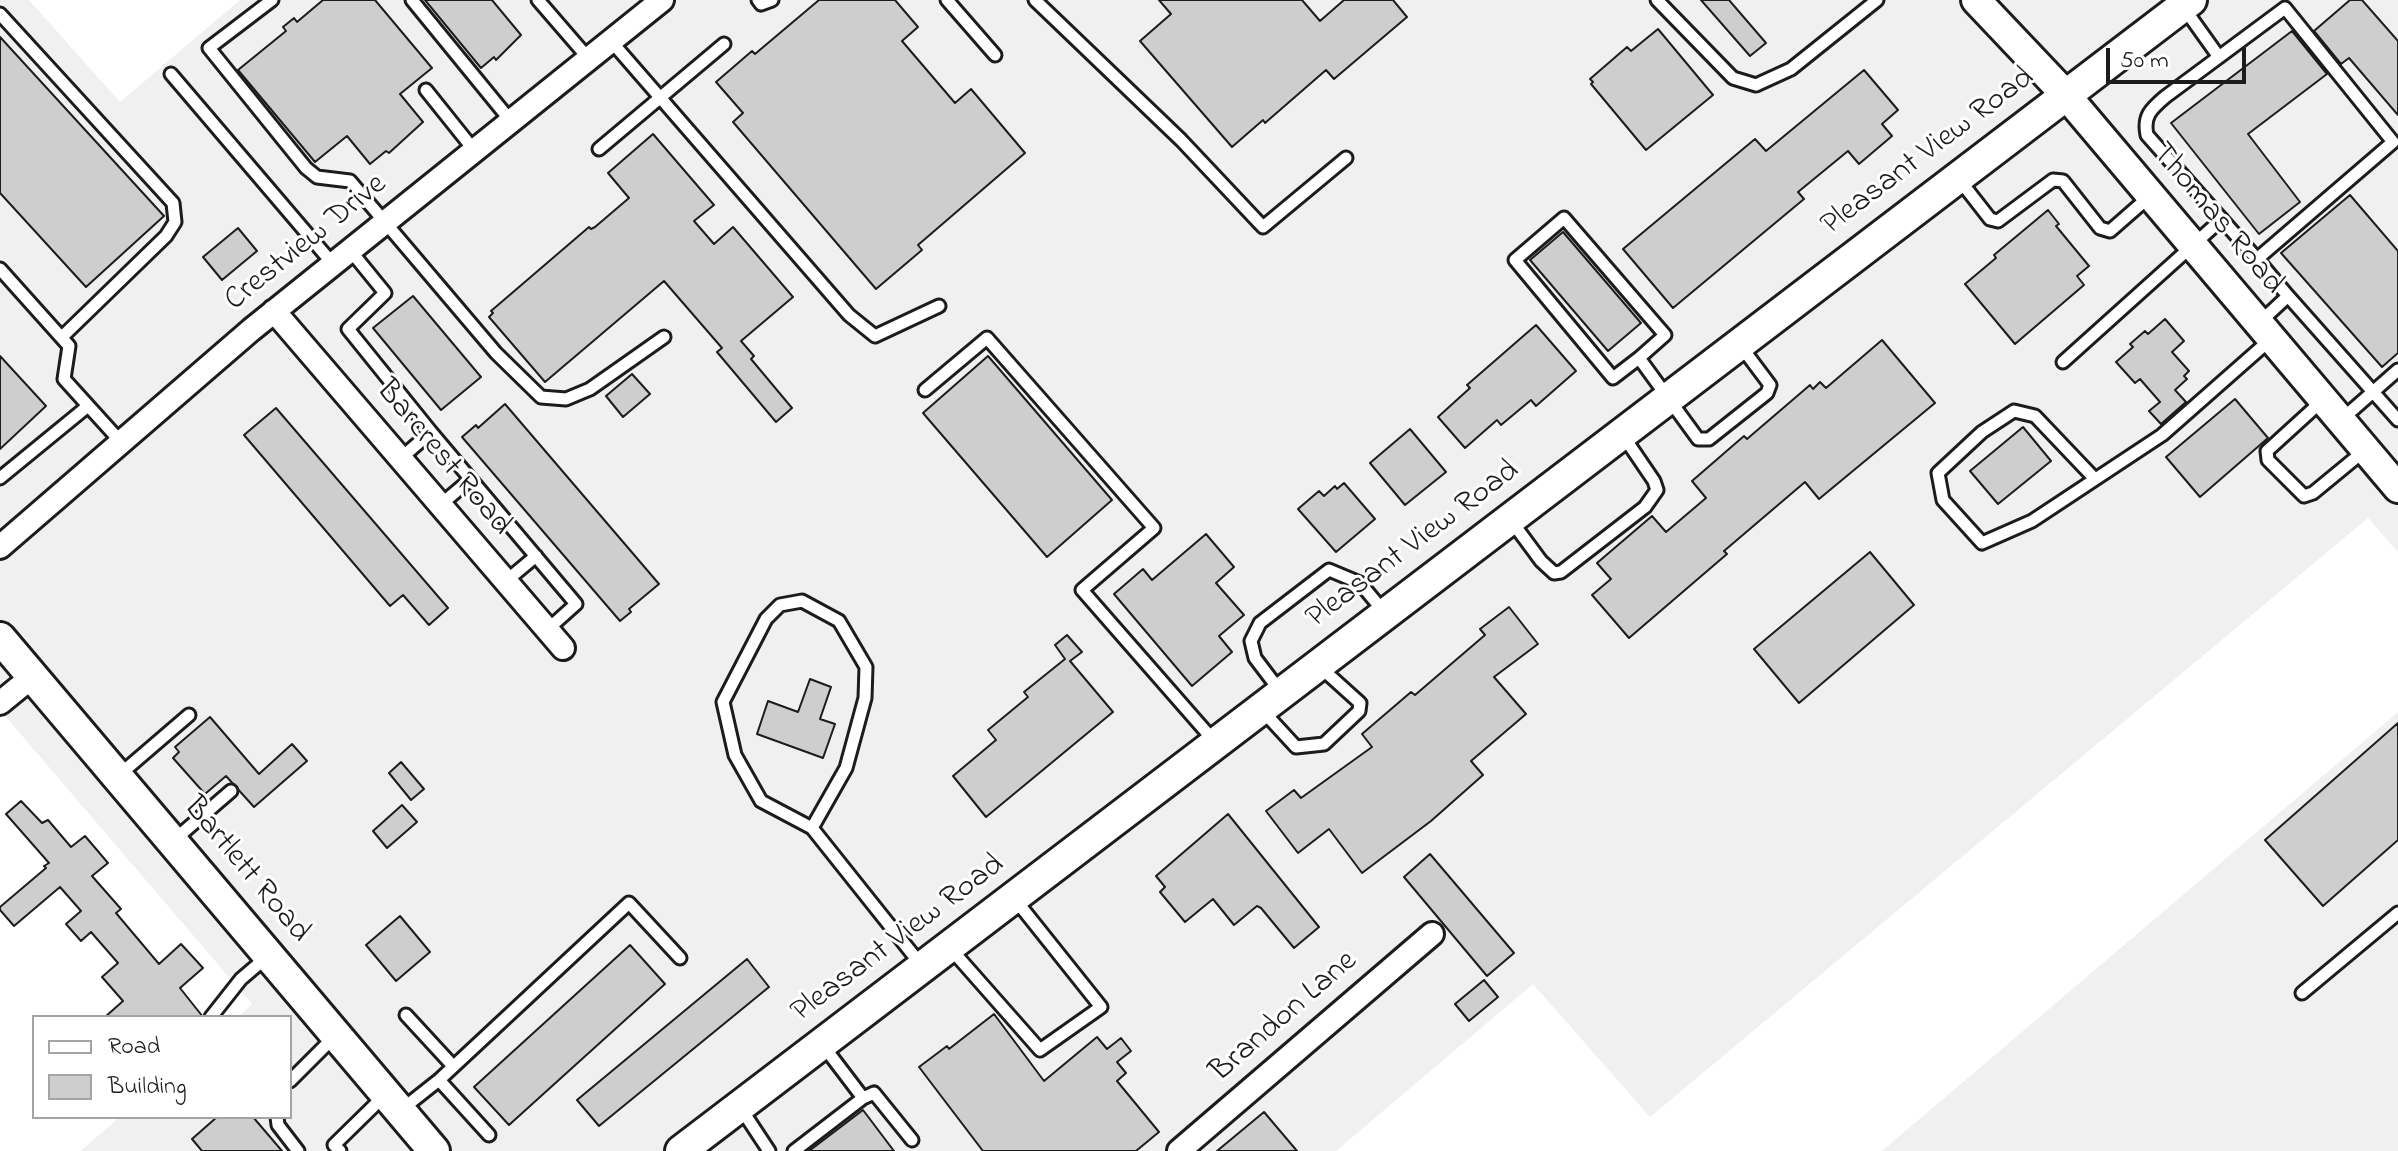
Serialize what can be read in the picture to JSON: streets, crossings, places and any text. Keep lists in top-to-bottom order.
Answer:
{
  "streets": {
    "main road": ["Pleasant View Road", "Bartlett Road"],
    "street": [
      "Thomas Road",
      "Crestview Drive",
      "Barcrest Road",
      "Brandon Lane"
    ]
  },
  "crossings": [
    ["Pleasant View Road", "Thomas Road"],
    ["Crestview Drive", "Barcrest Road"]
  ],
  "legend": ["Road", "Building"],
  "scale_bar": "50 m"
}
